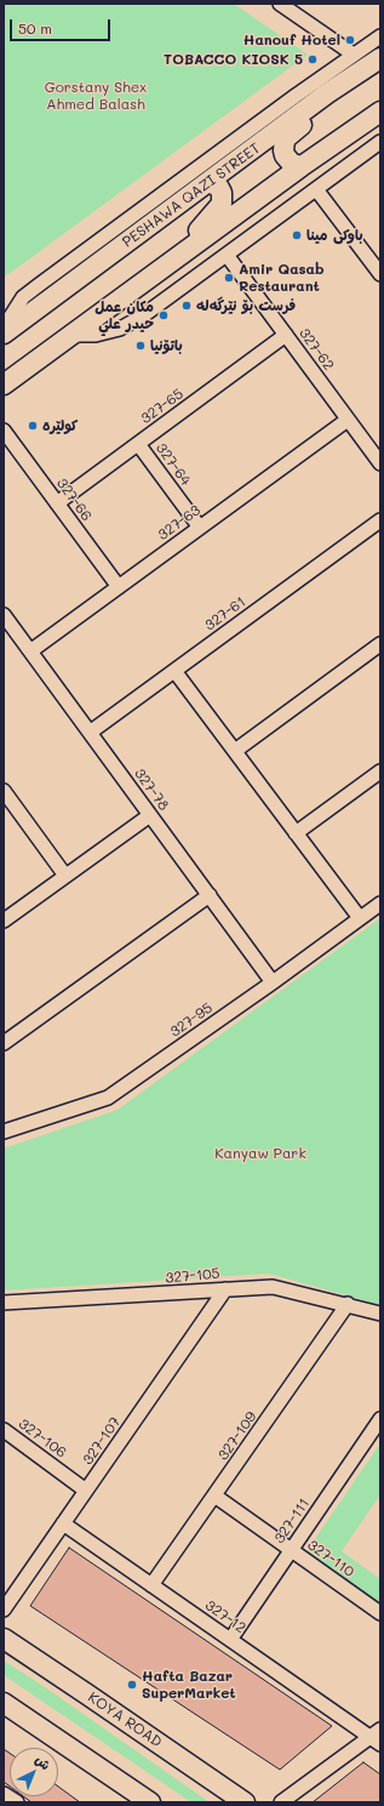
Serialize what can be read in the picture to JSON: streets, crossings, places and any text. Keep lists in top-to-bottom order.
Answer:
{
  "streets": {
    "highway": ["PESHAWA QAZI STREET", "KOYA ROAD"],
    "street": [
      "327-62",
      "327-65",
      "327-64",
      "327-66",
      "327-63",
      "327-61",
      "327-78",
      "327-95",
      "327-105",
      "327-109",
      "327-106",
      "327-107",
      "327-111",
      "327-110",
      "327-12"
    ]
  },
  "crossings": [
    ["327-62", "327-65"],
    ["327-62", "327-63"],
    ["327-65", "327-64"],
    ["327-65", "327-66"],
    ["327-64", "327-63"],
    ["327-66", "327-63"],
    ["327-63", "327-78"],
    ["327-61", "327-78"],
    ["327-78", "327-95"],
    ["327-105", "327-109"],
    ["327-105", "327-107"],
    ["327-109", "327-110"],
    ["327-109", "327-12"],
    ["327-106", "327-107"],
    ["327-107", "327-12"],
    ["327-111", "327-110"],
    ["327-111", "327-12"]
  ],
  "parks": ["Gorstany Shex Ahmed Balash", "Kanyaw Park"],
  "places": [
    "Hanouf Hotel",
    "TOBACCO KIOSK 5",
    "باوکی مینا",
    "Amir Qasab Restaurant",
    "فرست بۆ نێرگەلە",
    "مكان عمل حيدر علي",
    "باتۆنیا",
    "کولێرە",
    "Hafta Bazar SuperMarket"
  ],
  "scale_bar": "50 m",
  "north": "top right"
}
